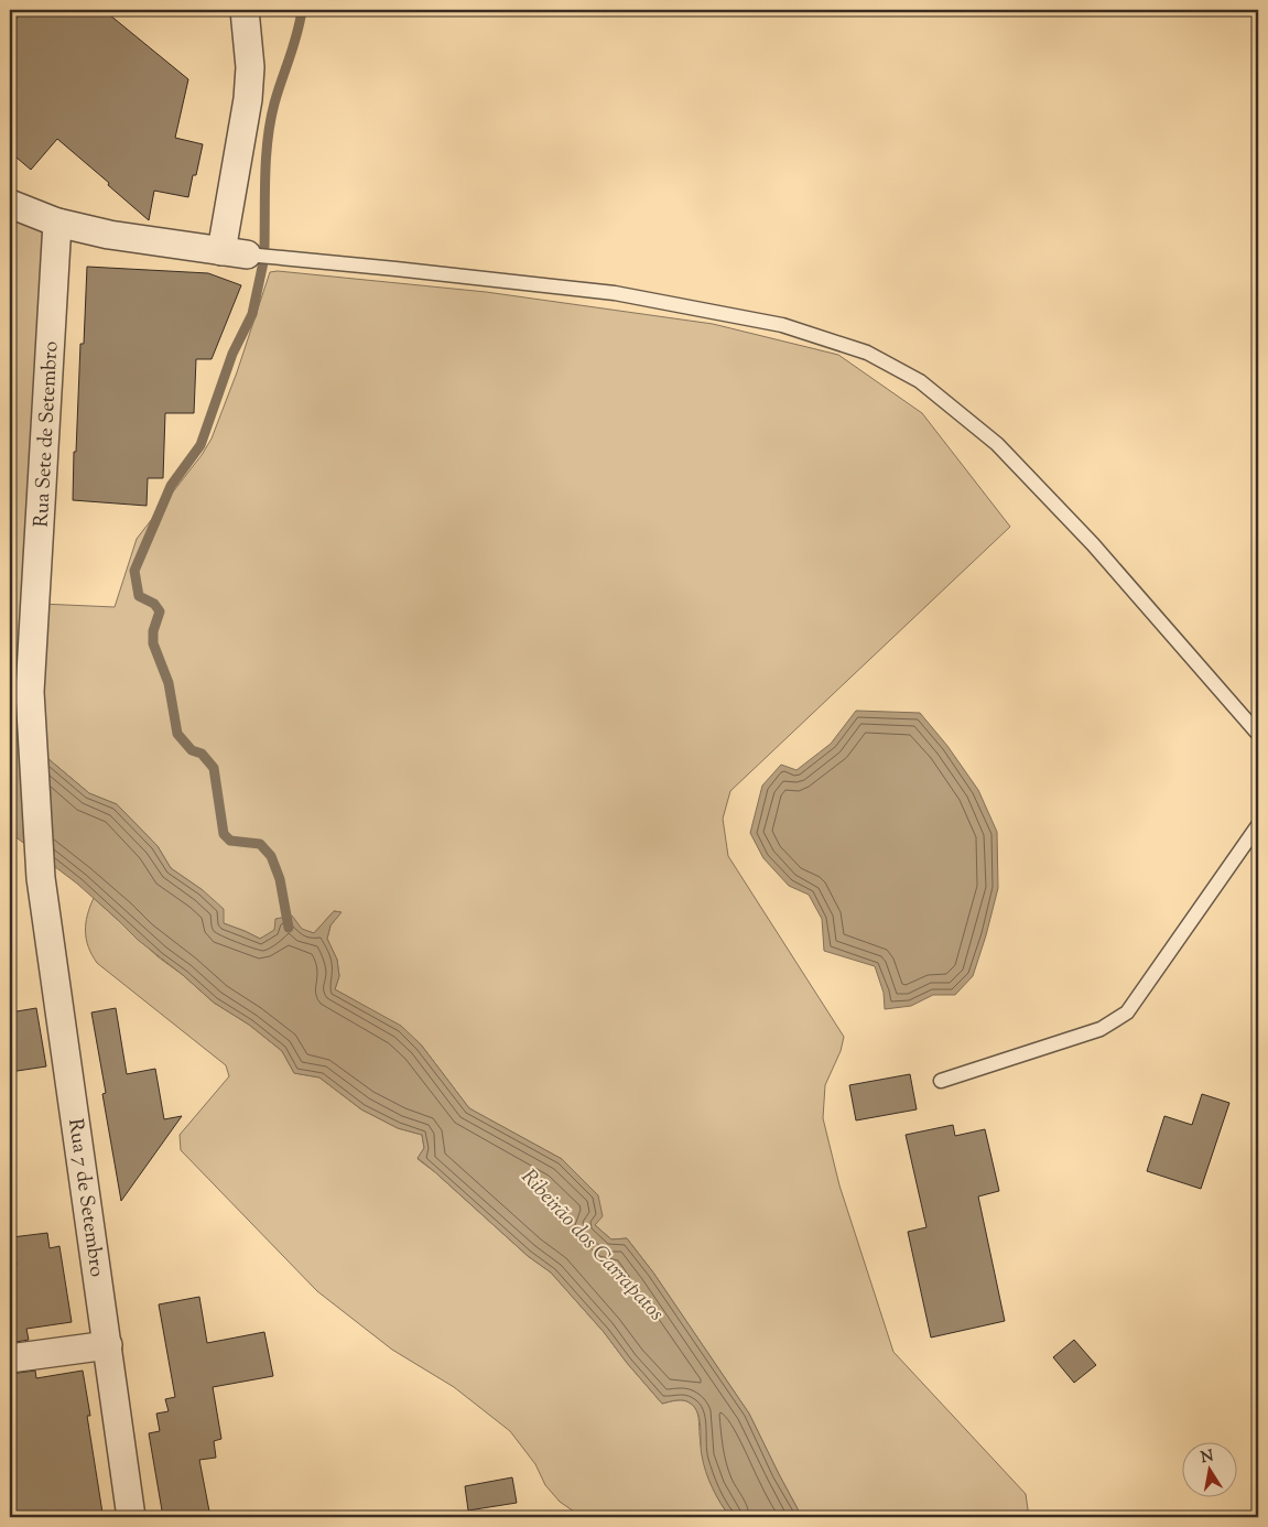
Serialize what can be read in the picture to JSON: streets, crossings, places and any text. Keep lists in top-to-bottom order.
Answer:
{
  "streets": {
    "street": ["Rua Sete de Setembro", "Rua 7 de Setembro"]
  },
  "crossings": [
    ["Rua Sete de Setembro", "Rua 7 de Setembro"]
  ],
  "water": ["Ribeirão dos Carrapatos"],
  "north": "top"
}
